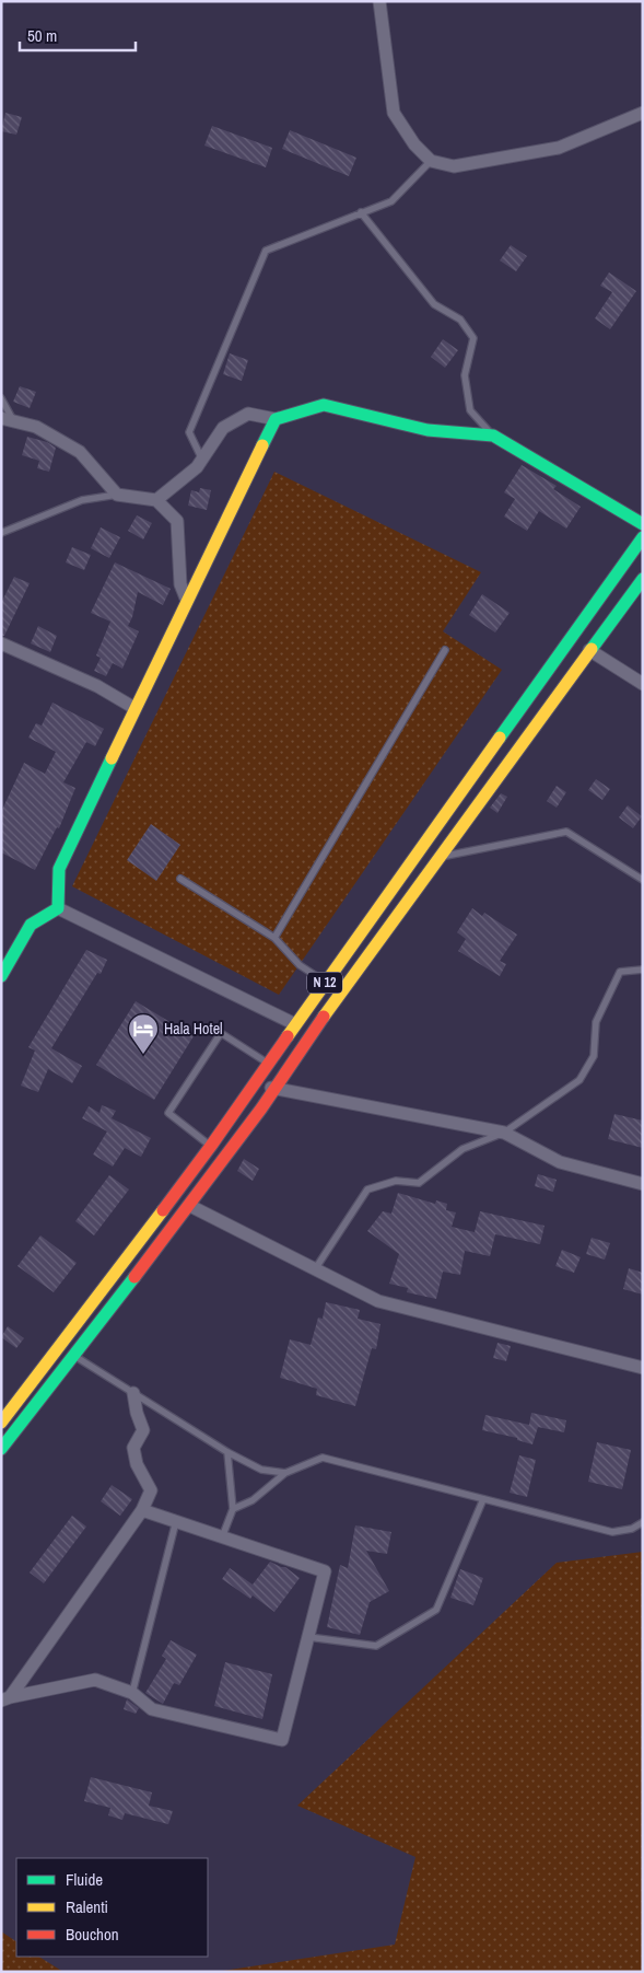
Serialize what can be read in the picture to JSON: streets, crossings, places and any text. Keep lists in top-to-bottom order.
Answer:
{
  "streets": {
    "main road": ["N 12"]
  },
  "places": {
    "hotel": ["Hala Hotel"]
  },
  "legend": ["Fluide", "Ralenti", "Bouchon"],
  "scale_bar": "50 m"
}
